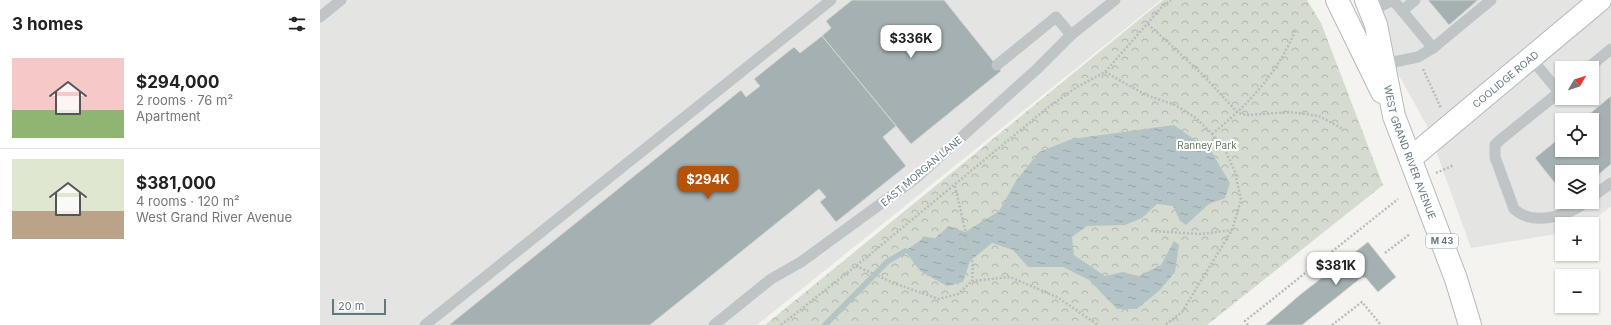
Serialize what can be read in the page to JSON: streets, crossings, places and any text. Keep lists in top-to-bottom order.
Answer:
{
  "streets": {
    "main road": ["COOLIDGE ROAD", "WEST GRAND RIVER AVENUE", "M 43"],
    "lane": ["EAST MORGAN LANE"]
  },
  "crossings": [
    ["COOLIDGE ROAD", "WEST GRAND RIVER AVENUE"],
    ["WEST GRAND RIVER AVENUE", "M 43"]
  ],
  "parks": ["Ranney Park"],
  "scale_bar": "20 m",
  "north": "top right",
  "page": {
    "heading": "3 homes",
    "price": ["$336K", "$294K", "$381K"],
    "list": [
      {
        "name": "$294,000",
        "note": "2 rooms · 76 m² · Apartment"
      },
      {
        "name": "$381,000",
        "note": "4 rooms · 120 m² · West Grand River Avenue"
      }
    ],
    "map_buttons": ["+", "−"],
    "scale": "20 m"
  }
}
